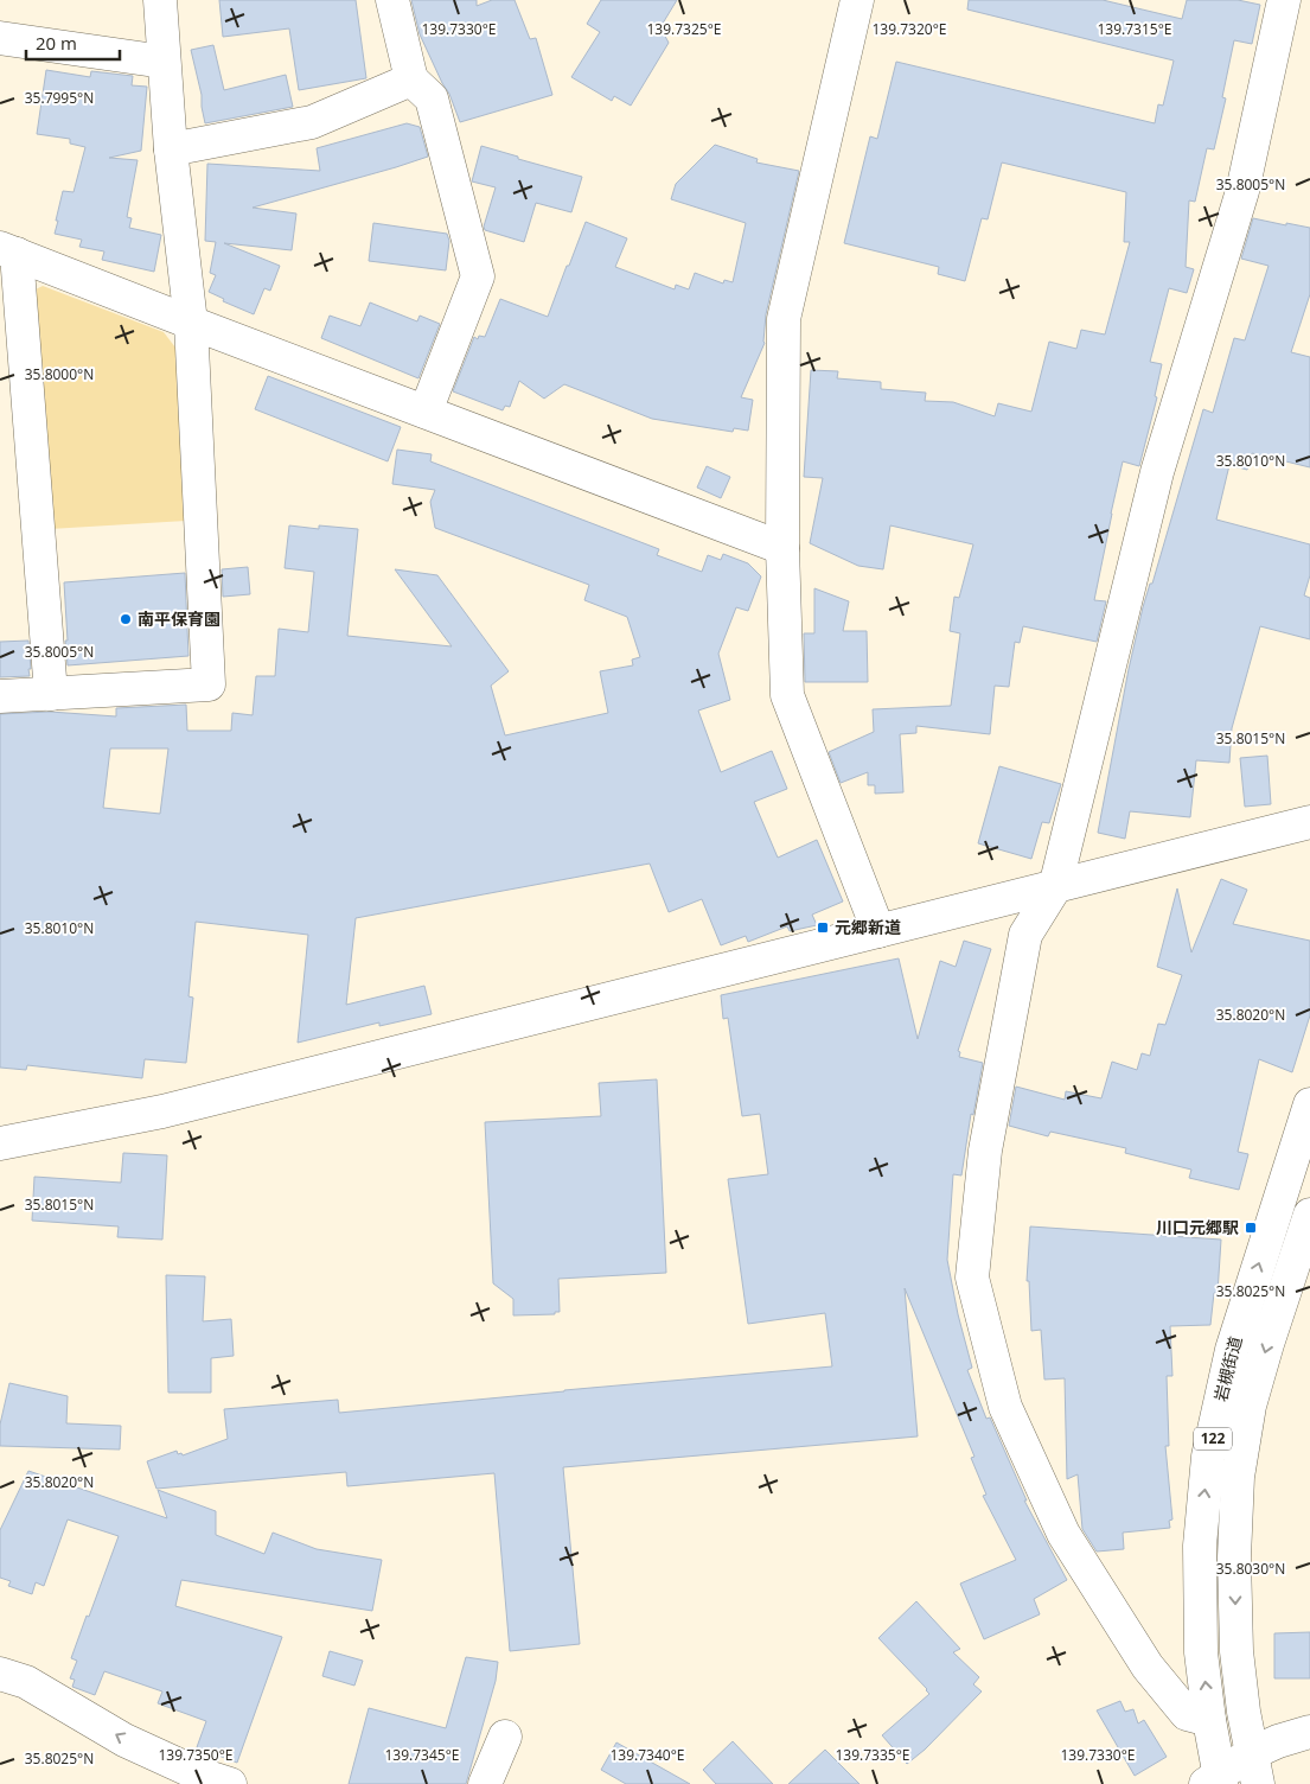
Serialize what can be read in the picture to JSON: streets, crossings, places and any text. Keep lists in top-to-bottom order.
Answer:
{
  "streets": {
    "main road": ["岩槻街道", "122"]
  },
  "places": {
    "other": ["南平保育園"],
    "transit": ["元郷新道", "川口元郷駅"]
  },
  "scale_bar": "20 m",
  "coordinates": [
    "139.7320°E",
    "139.7315°E",
    "139.7330°E",
    "139.7325°E",
    "35.7995°N",
    "35.8005°N",
    "35.8000°N",
    "35.8010°N",
    "35.8015°N",
    "35.8020°N",
    "35.8025°N",
    "35.8030°N",
    "139.7350°E",
    "139.7345°E",
    "139.7340°E",
    "139.7335°E"
  ]
}
